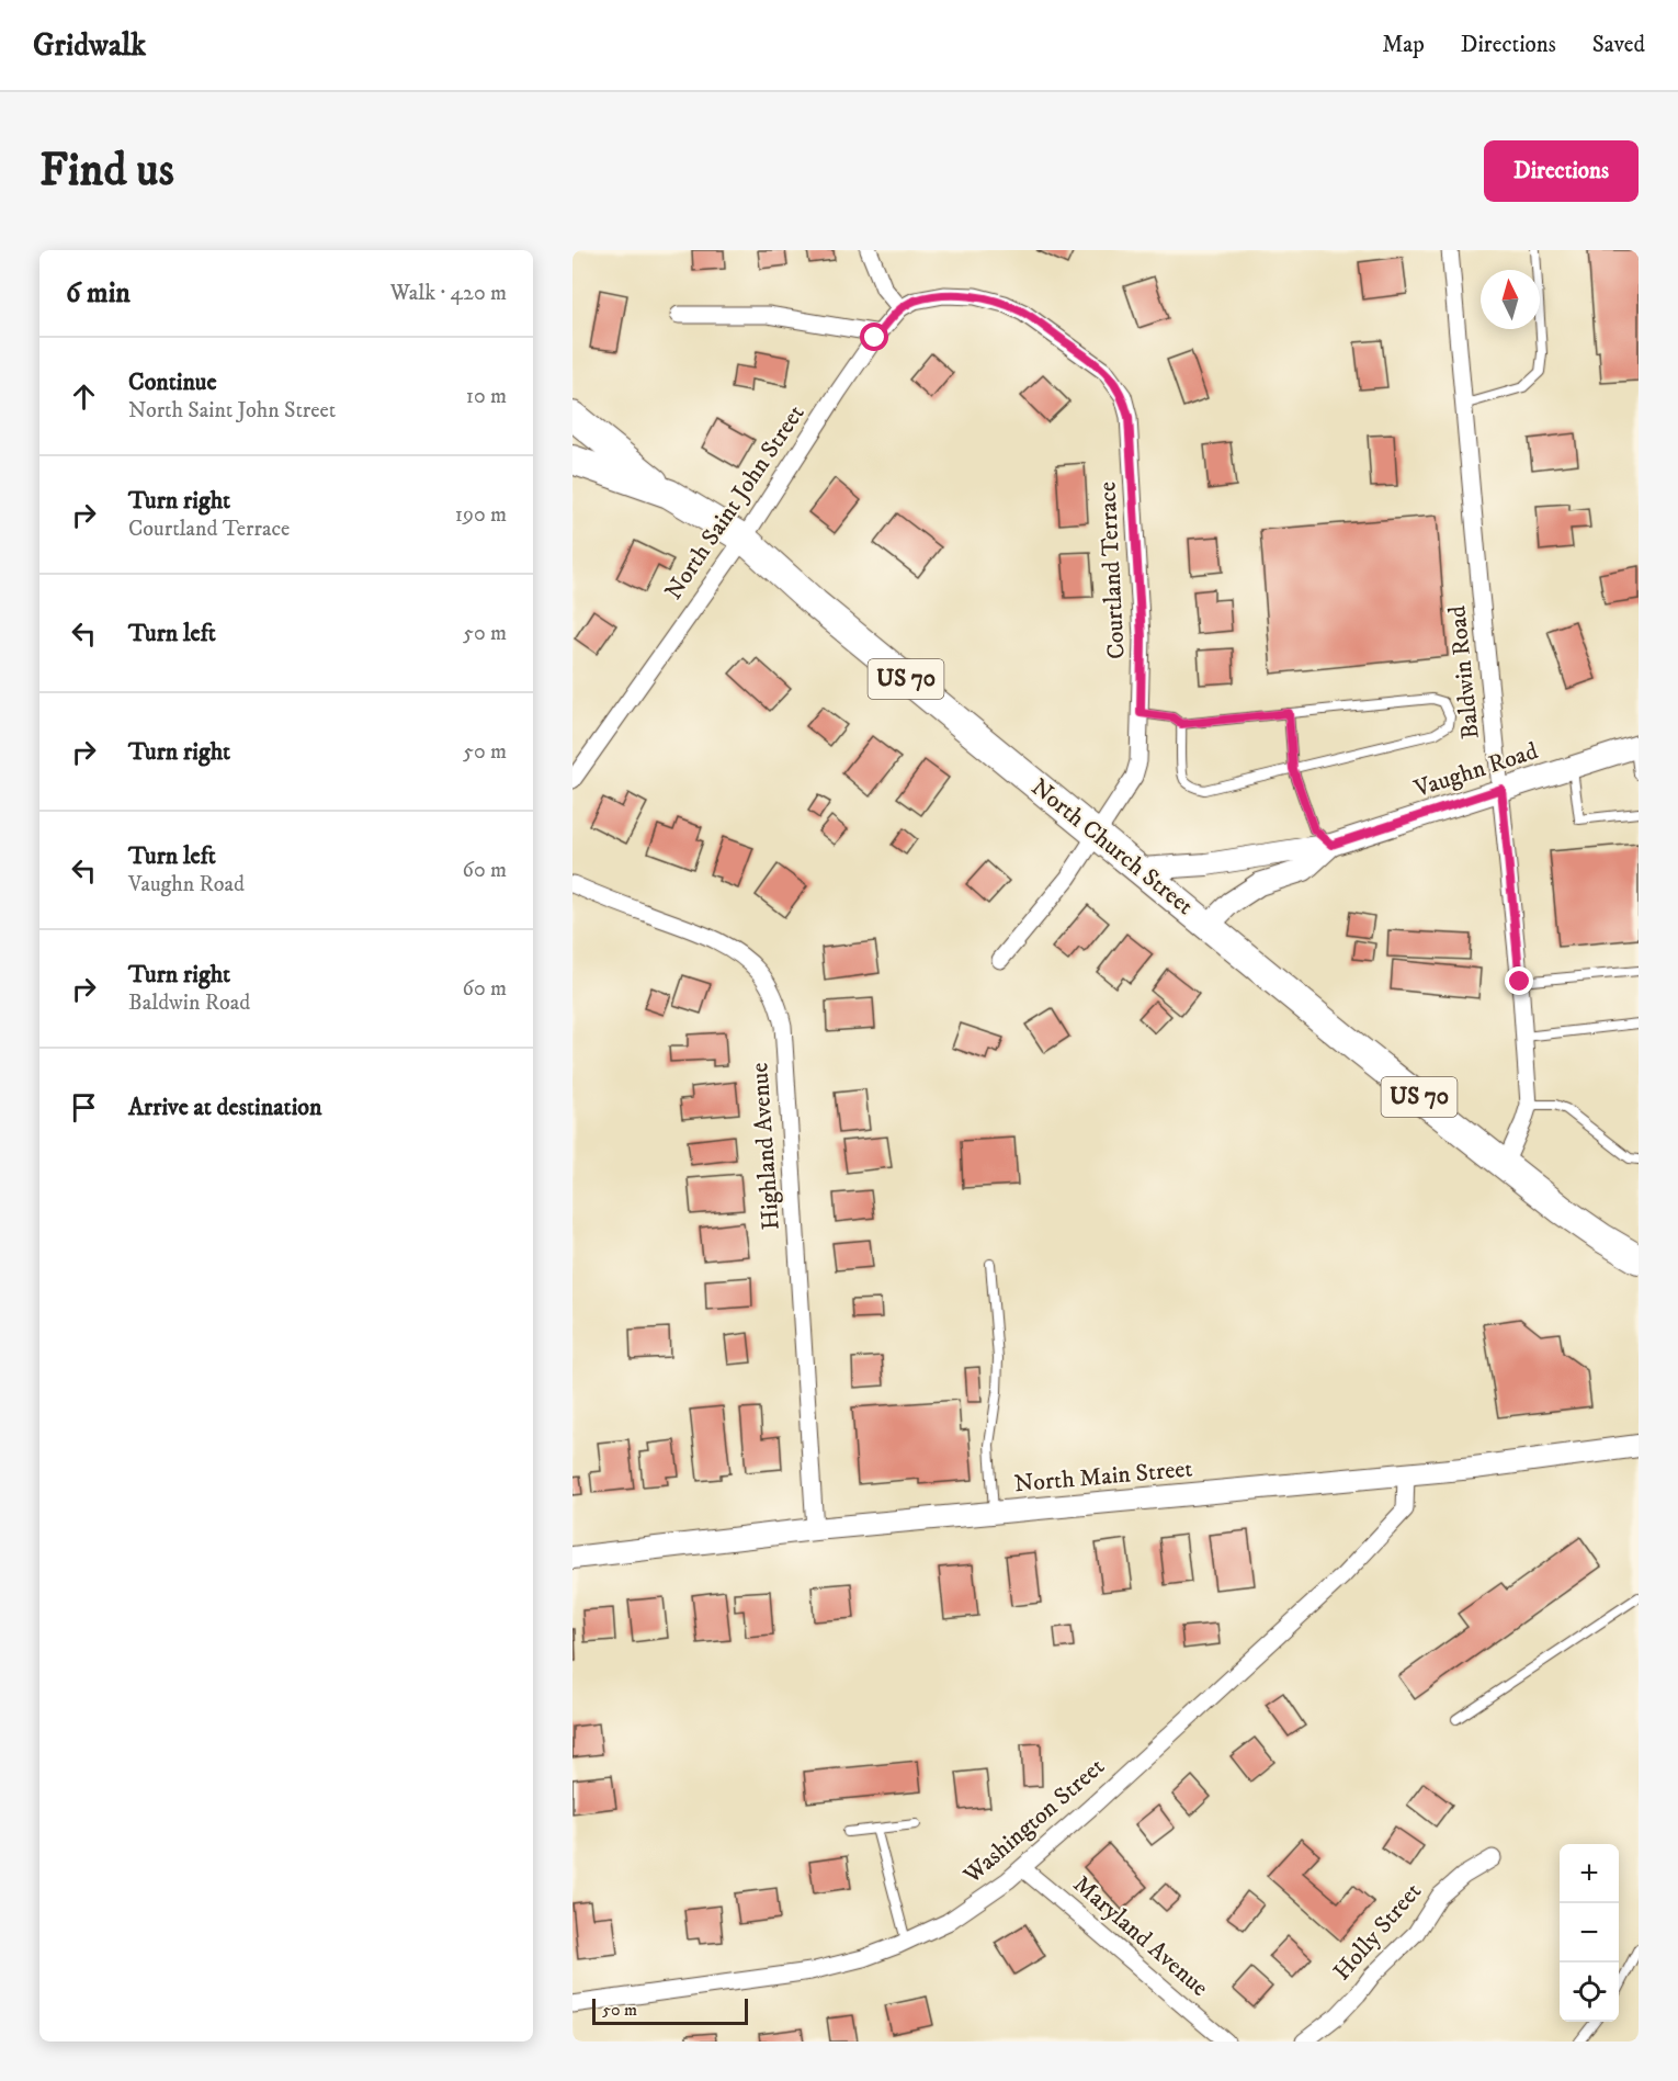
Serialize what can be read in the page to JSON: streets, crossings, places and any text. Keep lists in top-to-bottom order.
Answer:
{
  "streets": {
    "main road": ["US 70", "North Church Street"],
    "street": [
      "North Saint John Street",
      "Courtland Terrace",
      "Baldwin Road",
      "Vaughn Road",
      "Highland Avenue",
      "North Main Street",
      "Washington Street",
      "Holly Street",
      "Maryland Avenue"
    ]
  },
  "crossings": [
    ["North Saint John Street", "Courtland Terrace"],
    ["North Saint John Street", "North Church Street"],
    ["Courtland Terrace", "North Church Street"],
    ["Baldwin Road", "Vaughn Road"],
    ["Baldwin Road", "North Church Street"],
    ["US 70", "North Church Street"],
    ["Vaughn Road", "North Church Street"],
    ["Highland Avenue", "North Main Street"],
    ["North Main Street", "Washington Street"],
    ["Washington Street", "Maryland Avenue"]
  ],
  "scale_bar": "50 m",
  "north": "top",
  "page": {
    "header": "Gridwalk",
    "nav": ["Map", "Directions", "Saved"],
    "buttons": "Directions",
    "title": "Find us",
    "heading": ["6 min", "Walk · 420 m"],
    "list": [
      ["Continue", "North Saint John Street", "10 m"],
      ["Turn right", "Courtland Terrace", "190 m"],
      ["Turn left", "50 m"],
      ["Turn right", "50 m"],
      ["Turn left", "Vaughn Road", "60 m"],
      ["Turn right", "Baldwin Road", "60 m"],
      "Arrive at destination"
    ],
    "map_buttons": ["+", "−"],
    "scale": "50 m"
  }
}
